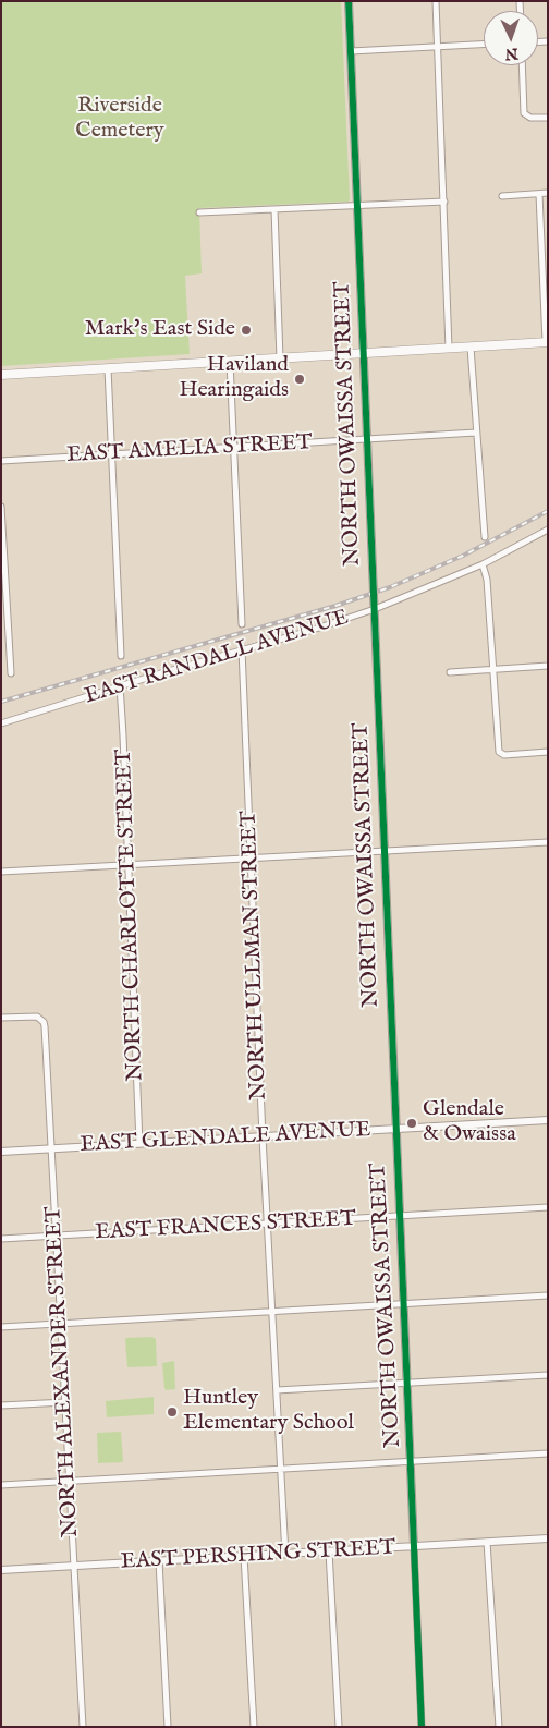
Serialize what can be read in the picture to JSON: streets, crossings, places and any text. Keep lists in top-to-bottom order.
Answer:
{
  "streets": {
    "street": [
      "NORTH OWAISSA STREET",
      "EAST AMELIA STREET",
      "EAST RANDALL AVENUE",
      "NORTH CHARLOTTE STREET",
      "NORTH ULLMAN STREET",
      "EAST GLENDALE AVENUE",
      "EAST FRANCES STREET",
      "NORTH ALEXANDER STREET",
      "EAST PERSHING STREET"
    ]
  },
  "crossings": [
    ["NORTH OWAISSA STREET", "EAST AMELIA STREET"],
    ["NORTH OWAISSA STREET", "EAST RANDALL AVENUE"],
    ["NORTH OWAISSA STREET", "EAST GLENDALE AVENUE"],
    ["NORTH OWAISSA STREET", "EAST FRANCES STREET"],
    ["NORTH OWAISSA STREET", "EAST PERSHING STREET"],
    ["EAST RANDALL AVENUE", "NORTH CHARLOTTE STREET"],
    ["EAST RANDALL AVENUE", "NORTH ULLMAN STREET"],
    ["NORTH CHARLOTTE STREET", "EAST GLENDALE AVENUE"],
    ["NORTH ULLMAN STREET", "EAST GLENDALE AVENUE"],
    ["NORTH ULLMAN STREET", "EAST FRANCES STREET"],
    ["NORTH ULLMAN STREET", "EAST PERSHING STREET"],
    ["EAST GLENDALE AVENUE", "NORTH ALEXANDER STREET"],
    ["EAST FRANCES STREET", "NORTH ALEXANDER STREET"],
    ["NORTH ALEXANDER STREET", "EAST PERSHING STREET"]
  ],
  "parks": ["Riverside Cemetery"],
  "places": [
    "Mark's East Side",
    "Haviland Hearingaids",
    "Glendale & Owaissa",
    "Huntley Elementary School"
  ],
  "north": "bottom"
}
